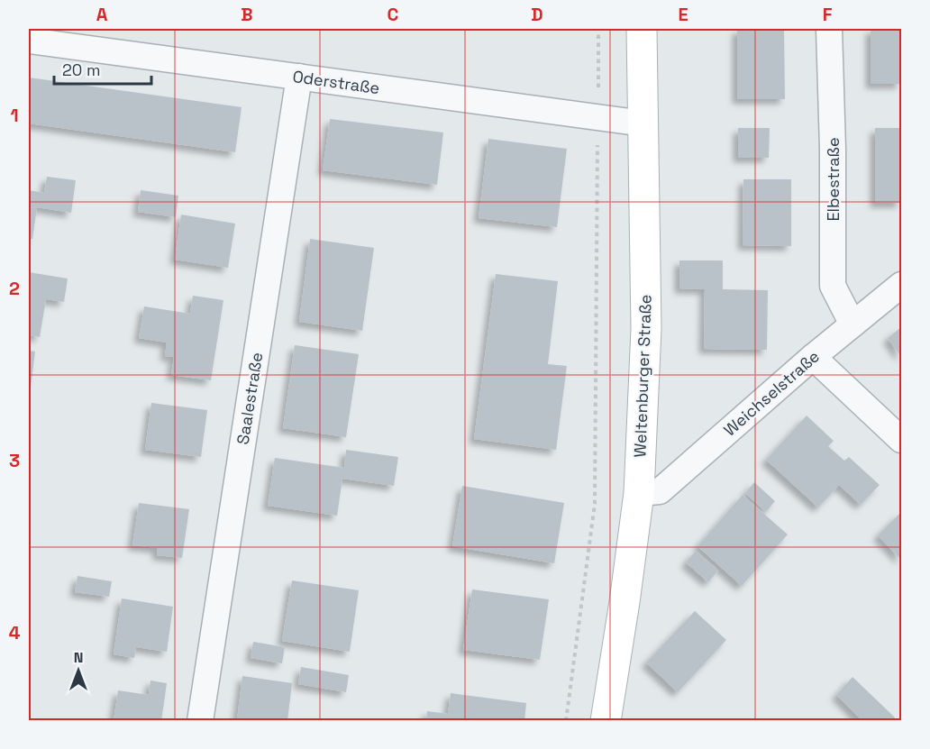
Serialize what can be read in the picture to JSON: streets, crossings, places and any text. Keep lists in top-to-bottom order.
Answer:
{
  "streets": {
    "main road": ["Weltenburger Straße"],
    "street": [
      "Oderstraße",
      "Elbestraße",
      "Weichselstraße",
      "Saalestraße"
    ]
  },
  "crossings": [
    ["Oderstraße", "Weltenburger Straße"],
    ["Oderstraße", "Saalestraße"],
    ["Elbestraße", "Weichselstraße"],
    ["Weltenburger Straße", "Weichselstraße"]
  ],
  "scale_bar": "20 m",
  "north": "top",
  "grid": {
    "columns": [
      "A",
      "B",
      "C",
      "D",
      "E",
      "F"
    ],
    "rows": [
      "1",
      "2",
      "3",
      "4"
    ]
  }
}
